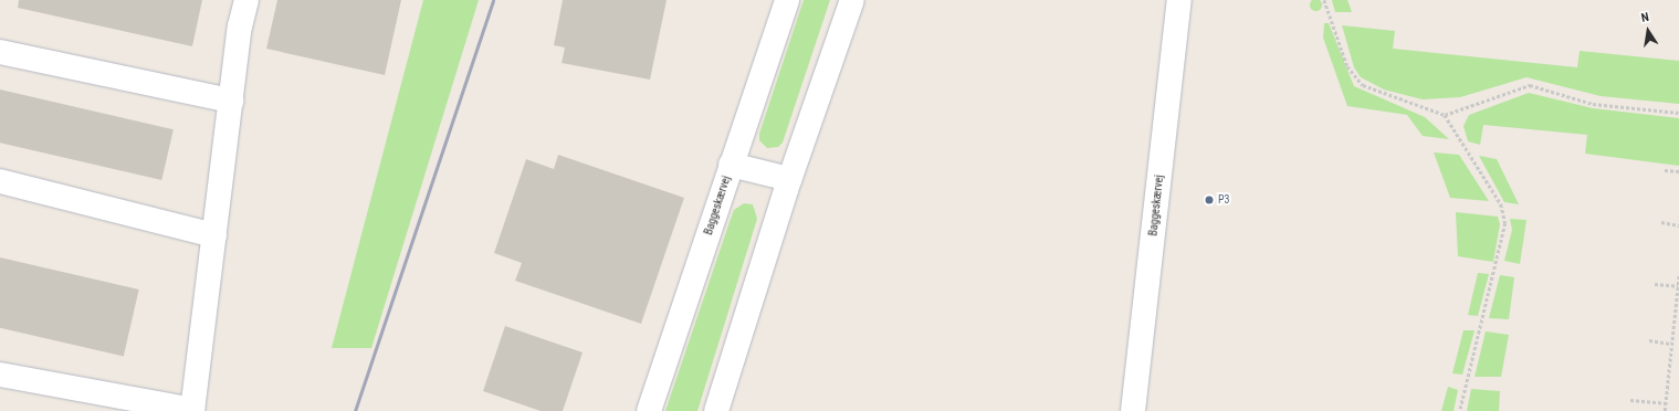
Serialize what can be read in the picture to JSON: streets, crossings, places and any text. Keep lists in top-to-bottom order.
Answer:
{
  "streets": {
    "street": ["Baggeskærvej"]
  },
  "places": ["P3"],
  "north": "top"
}
